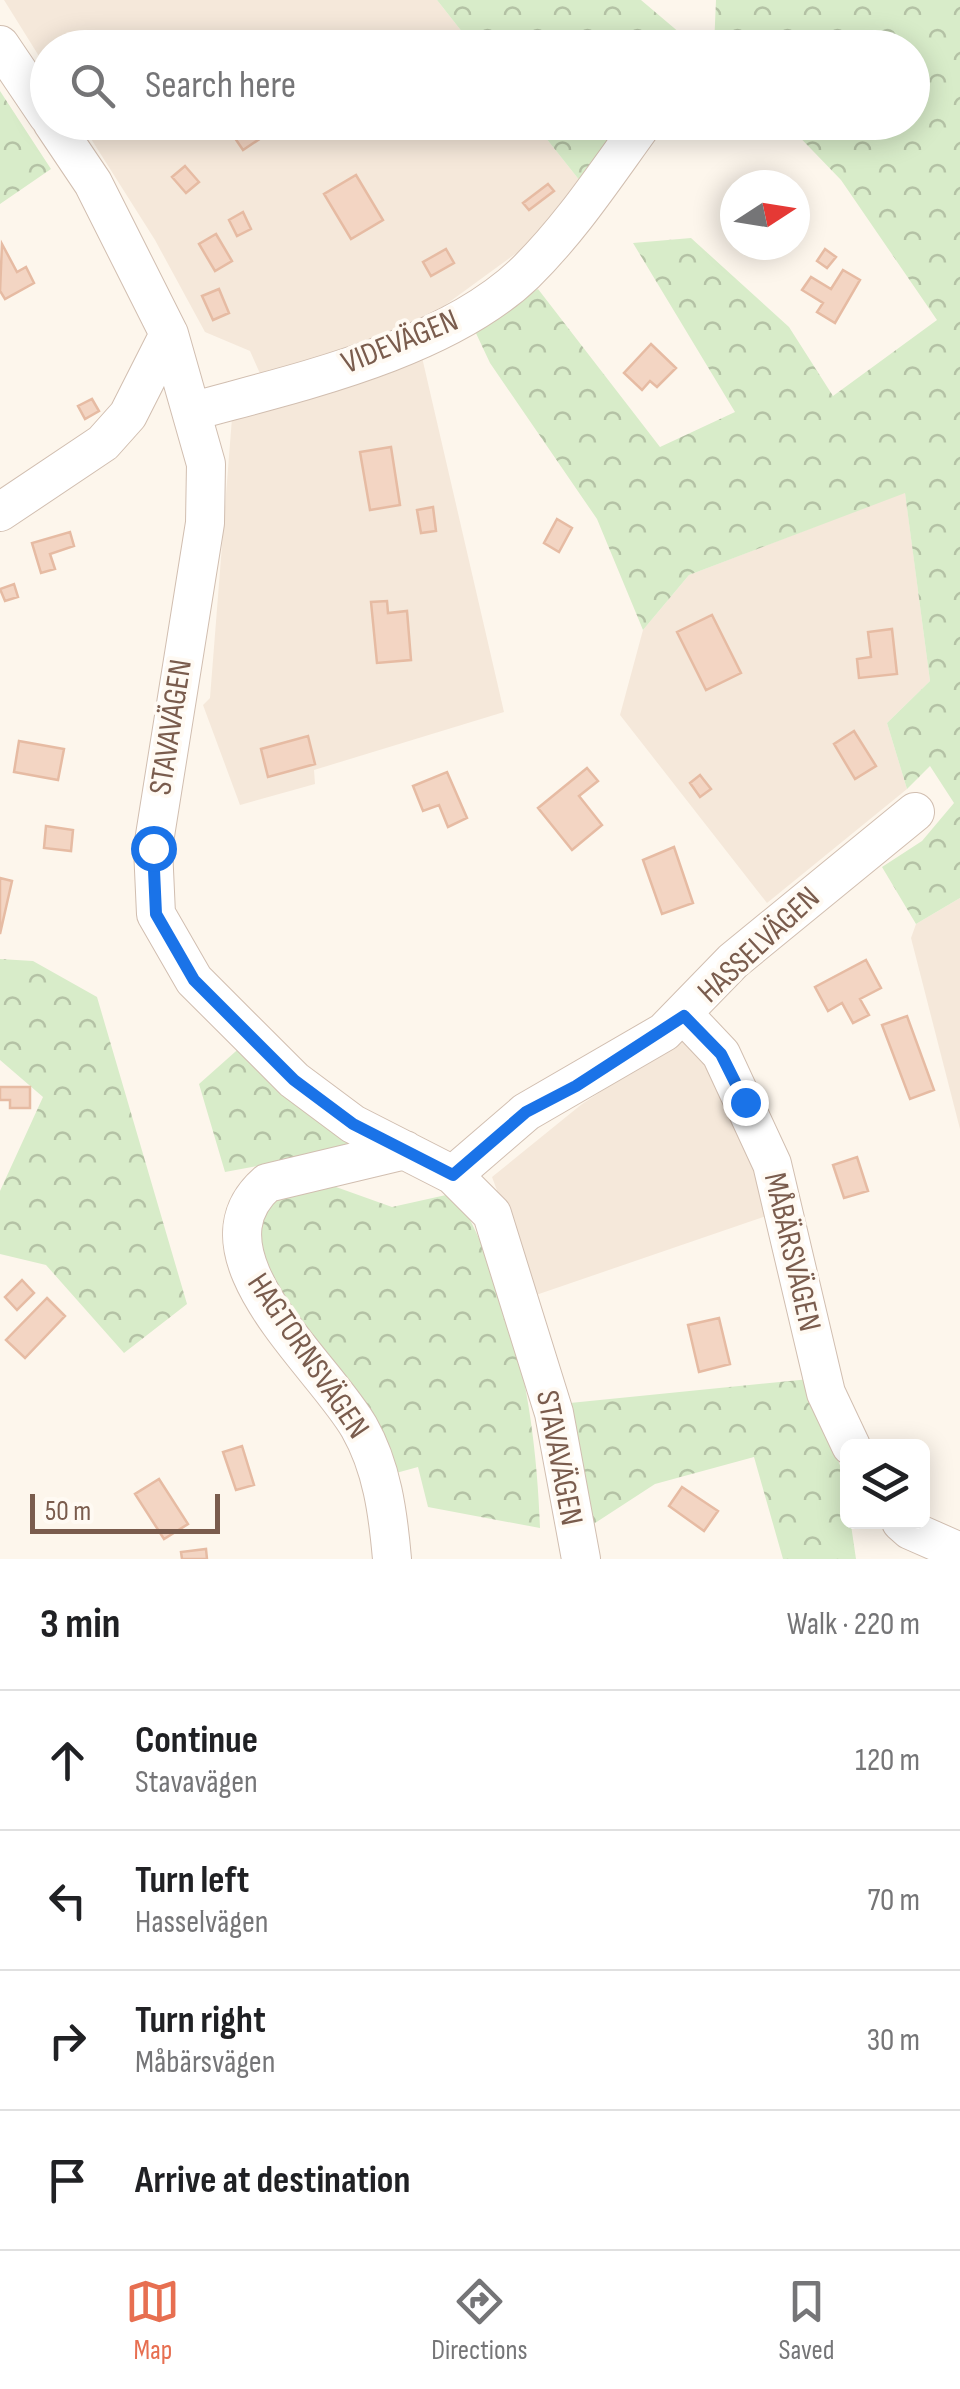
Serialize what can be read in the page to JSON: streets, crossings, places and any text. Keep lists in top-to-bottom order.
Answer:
{
  "streets": {
    "street": [
      "VIDEVÄGEN",
      "STAVAVÄGEN",
      "HASSELVÄGEN",
      "MÅBÄRSVÄGEN",
      "HAGTORNSVÄGEN"
    ]
  },
  "crossings": [
    ["VIDEVÄGEN", "STAVAVÄGEN"],
    ["STAVAVÄGEN", "HASSELVÄGEN"],
    ["STAVAVÄGEN", "HAGTORNSVÄGEN"],
    ["HASSELVÄGEN", "MÅBÄRSVÄGEN"]
  ],
  "scale_bar": "50 m",
  "north": "right",
  "page": {
    "search": "Search here",
    "scale": "50 m",
    "heading": ["3 min", "Walk · 220 m"],
    "list": [
      ["Continue", "Stavavägen", "120 m"],
      ["Turn left", "Hasselvägen", "70 m"],
      ["Turn right", "Måbärsvägen", "30 m"],
      "Arrive at destination"
    ],
    "nav": ["Map", "Directions", "Saved"]
  }
}
